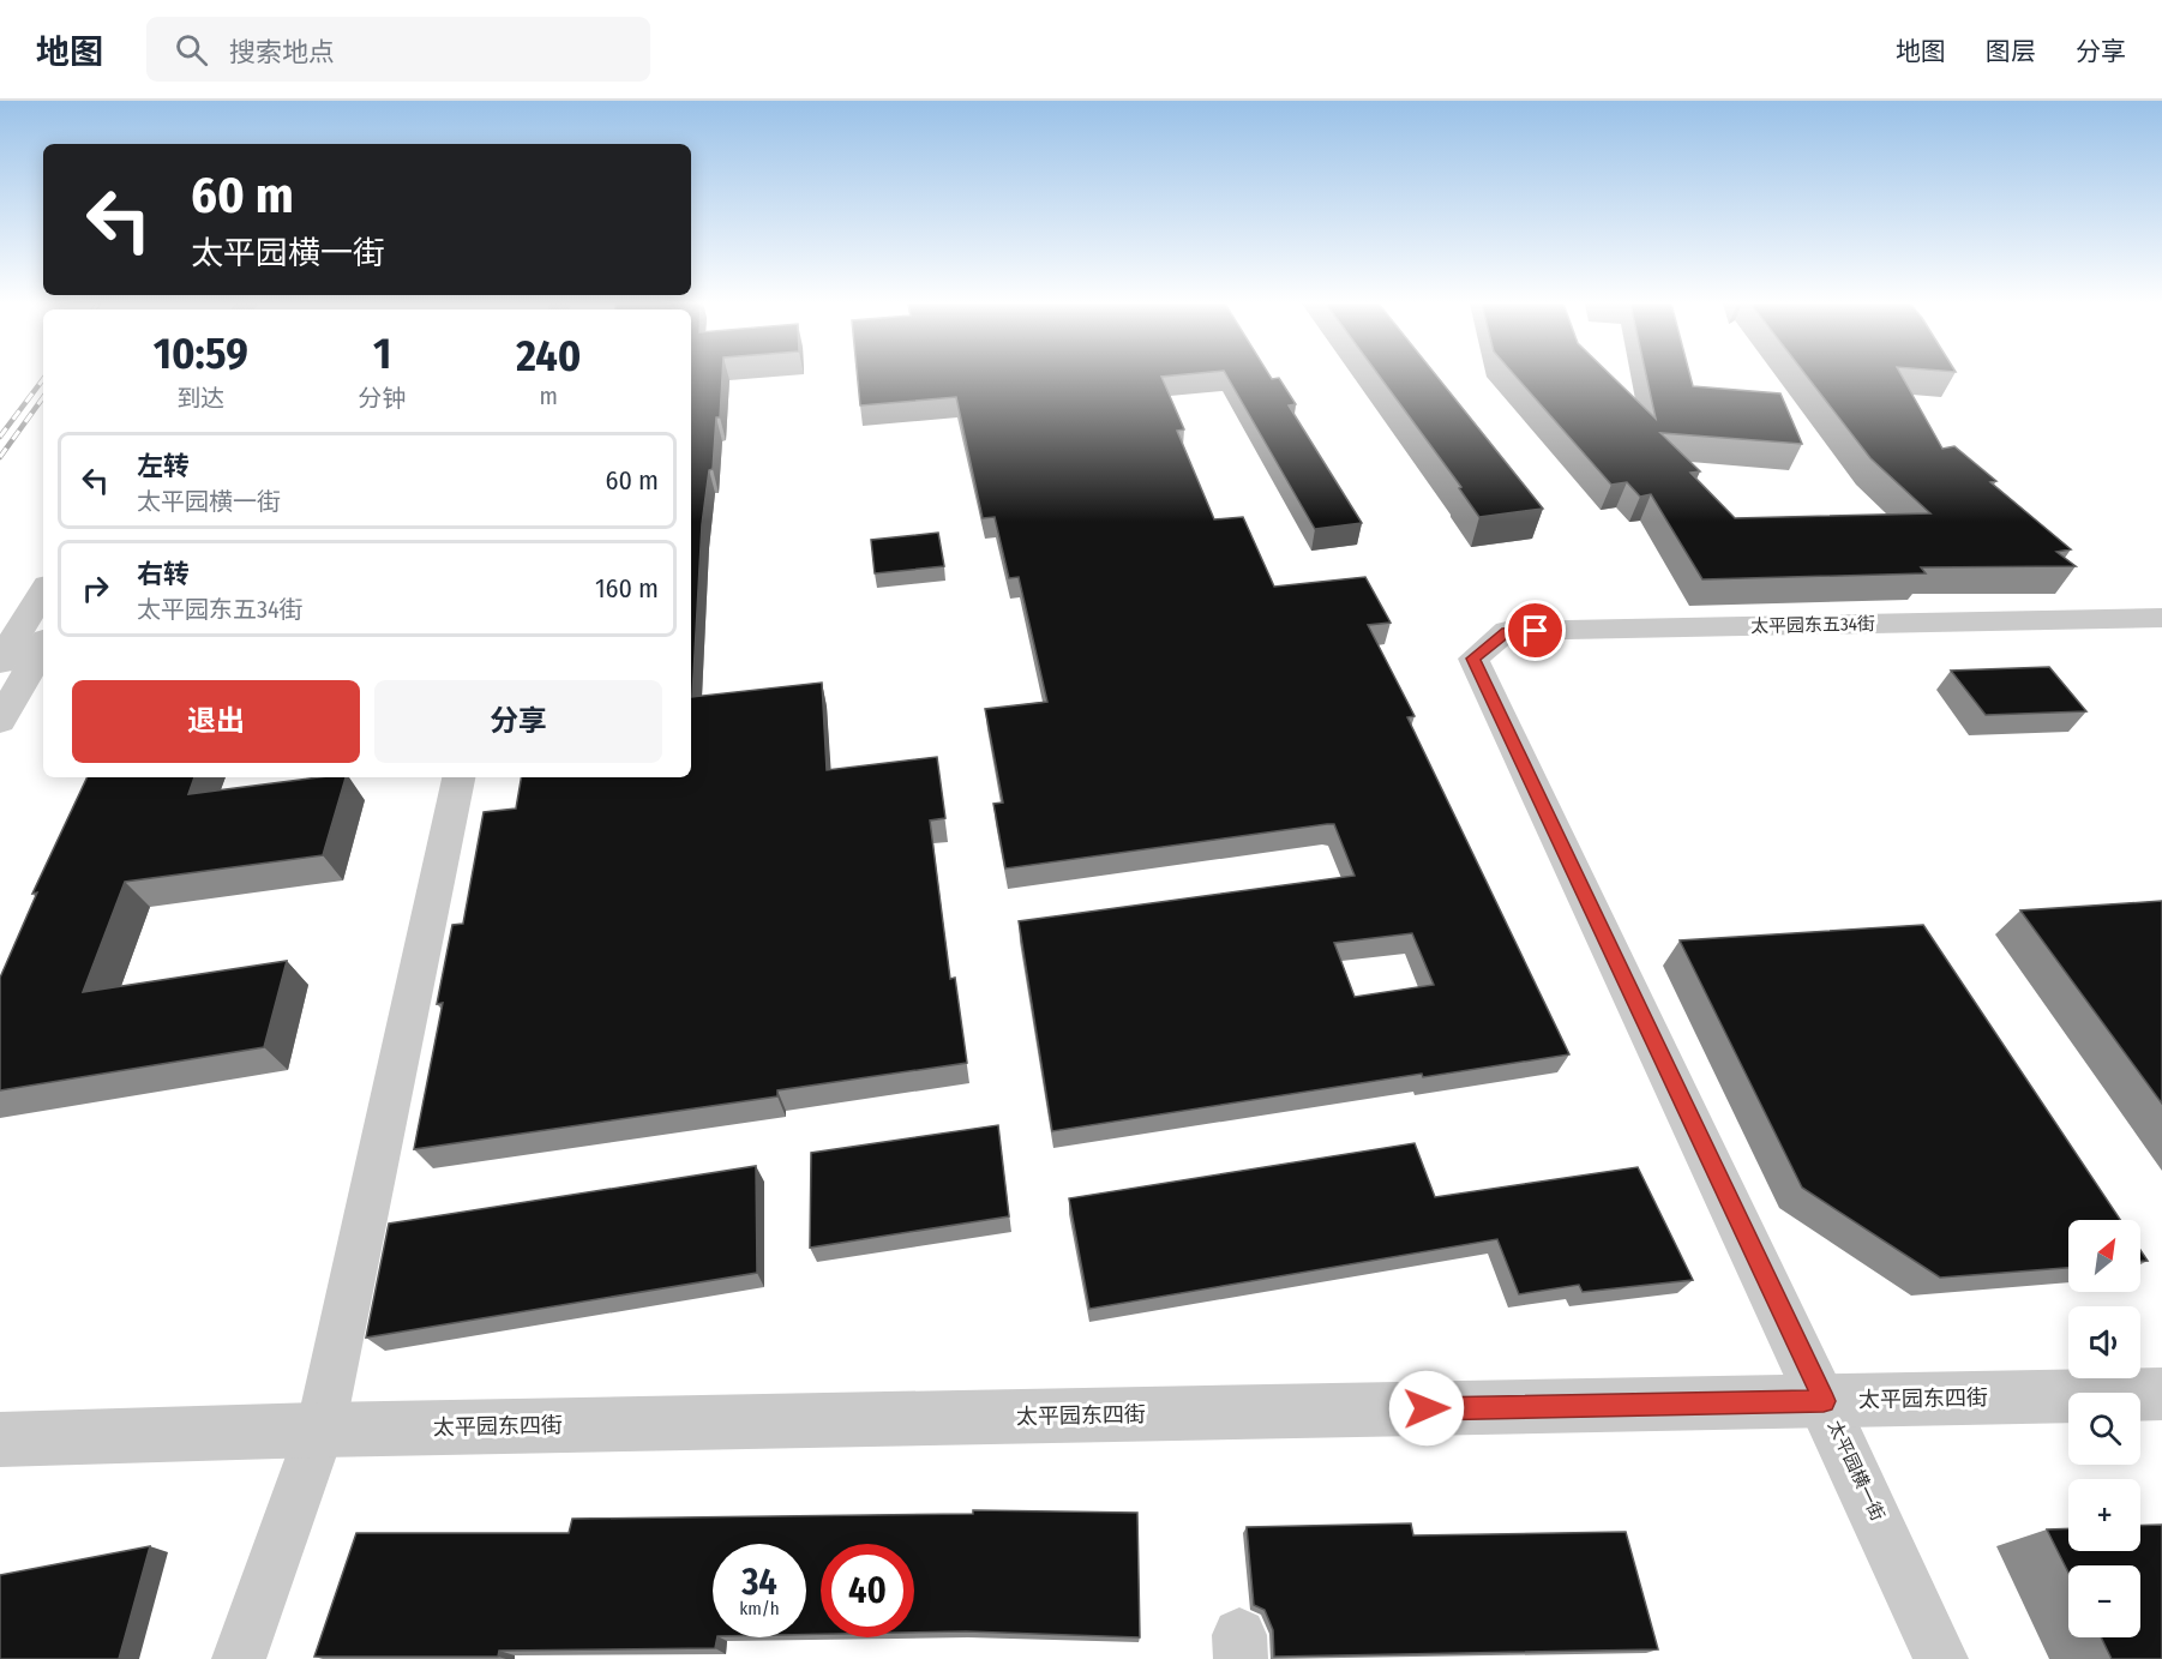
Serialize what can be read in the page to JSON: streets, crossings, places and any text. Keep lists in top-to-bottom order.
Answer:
{
  "streets": {
    "street": ["太平园东五34街", "太平园东四街", "太平园横一街"]
  },
  "crossings": [
    ["太平园东五34街", "太平园横一街"],
    ["太平园东四街", "太平园横一街"]
  ],
  "north": "top right",
  "page": {
    "header": "地图",
    "search": "搜索地点",
    "nav": ["地图", "图层", "分享"],
    "turn": ["60 m", "太平园横一街"],
    "eta": [
      "10:59",
      "到达",
      "1",
      "分钟",
      "240",
      "m"
    ],
    "list": [
      {
        "name": "左转",
        "note": "太平园横一街",
        "value": "60 m"
      },
      {
        "name": "右转",
        "note": "太平园东五34街",
        "value": "160 m"
      }
    ],
    "buttons": ["退出", "分享"],
    "map_buttons": ["+", "−"],
    "speed": "34 km/h",
    "limit": "40"
  }
}
